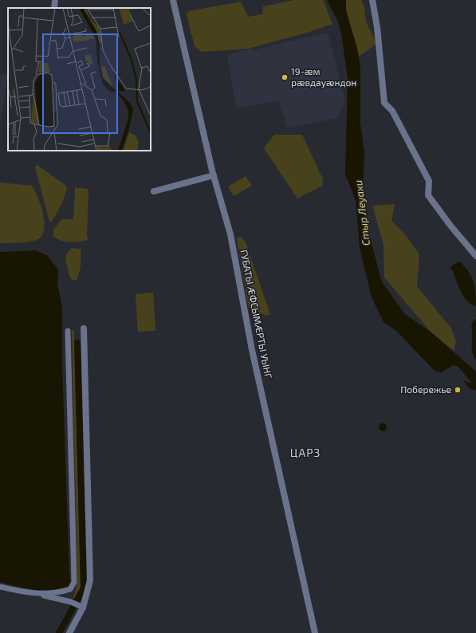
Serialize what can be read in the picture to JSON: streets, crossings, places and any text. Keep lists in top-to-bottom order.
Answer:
{
  "streets": {
    "street": ["ГУБАТЫ ÆФСЫМÆРТЫ УЫНГ"]
  },
  "districts": ["ЦАРЗ"],
  "water": ["Стыр Леуахи"],
  "places": ["19-æм рӕвдауӕндон", "Побережье"]
}
